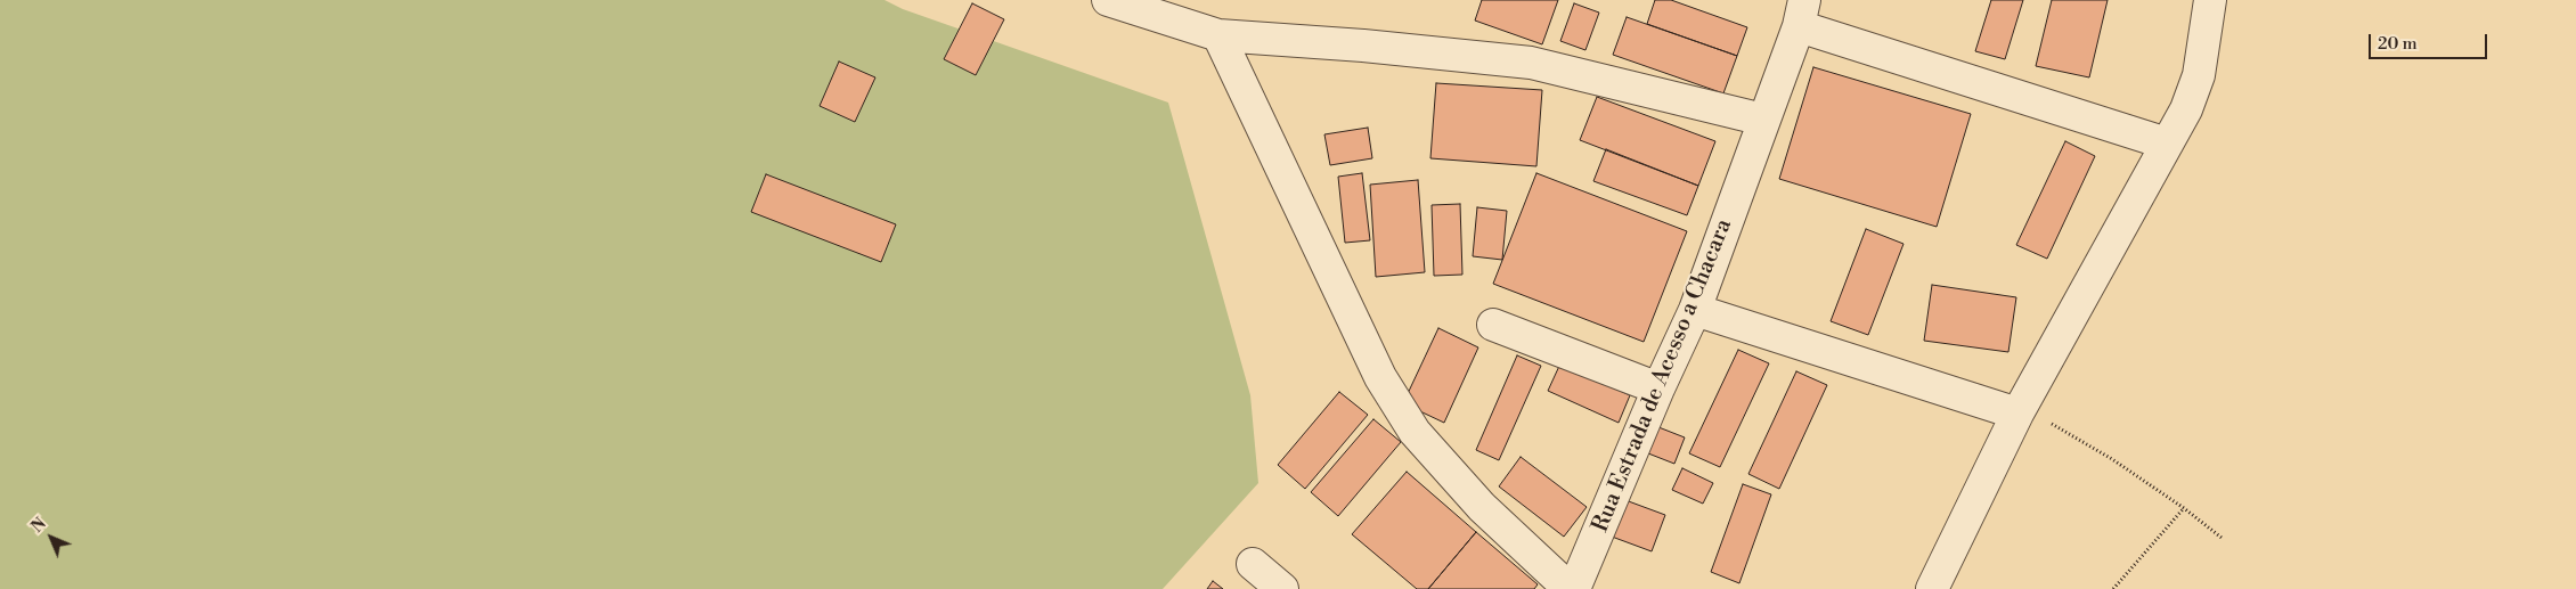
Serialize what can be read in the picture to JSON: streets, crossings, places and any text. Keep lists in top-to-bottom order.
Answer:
{
  "streets": {
    "street": ["Rua Estrada de Acesso a Chacara"]
  },
  "scale_bar": "20 m",
  "north": "top left"
}
